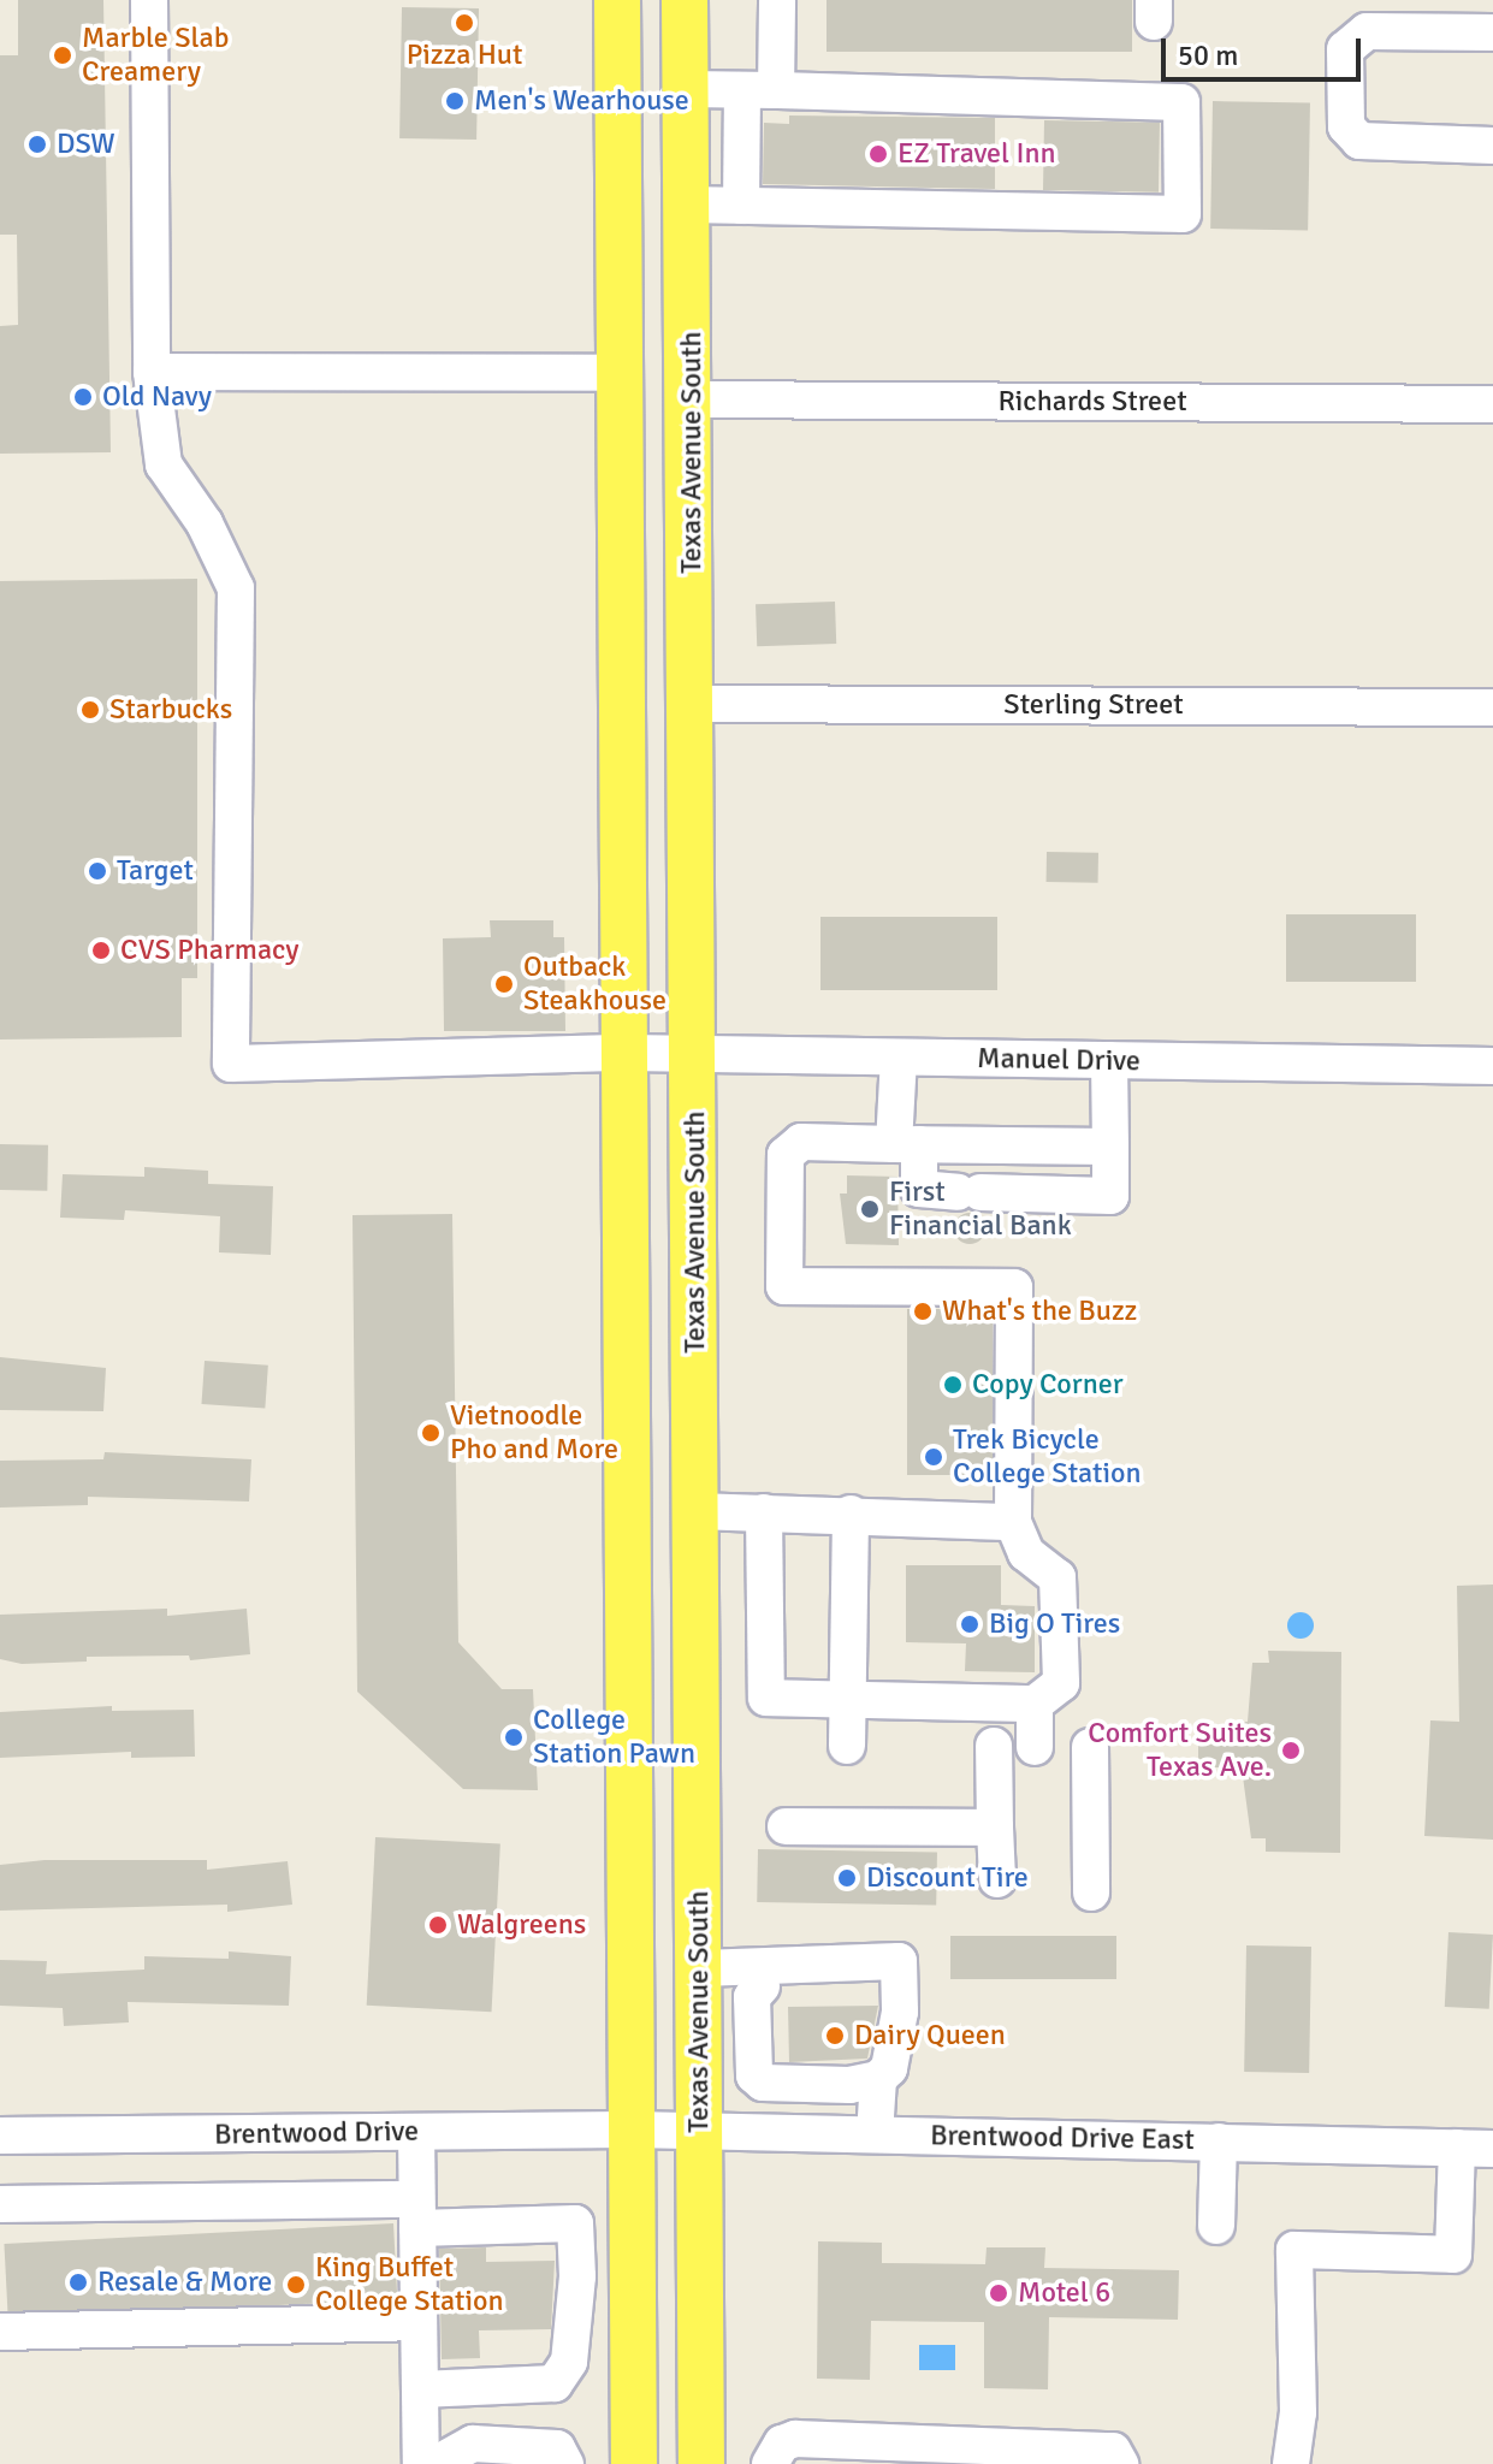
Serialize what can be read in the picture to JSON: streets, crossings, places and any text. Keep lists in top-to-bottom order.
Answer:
{
  "streets": {
    "main road": ["Texas Avenue South"],
    "street": [
      "Richards Street",
      "Sterling Street",
      "Manuel Drive",
      "Brentwood Drive",
      "Brentwood Drive East"
    ]
  },
  "crossings": [
    ["Richards Street", "Texas Avenue South"],
    ["Texas Avenue South", "Sterling Street"],
    ["Texas Avenue South", "Manuel Drive"],
    ["Texas Avenue South", "Brentwood Drive East"],
    ["Brentwood Drive", "Brentwood Drive East"]
  ],
  "places": [
    "Pizza Hut",
    "Marble Slab Creamery",
    "Men's Wearhouse",
    "DSW",
    "EZ Travel Inn",
    "Old Navy",
    "Starbucks",
    "Target",
    "CVS Pharmacy",
    "Outback Steakhouse",
    "First Financial Bank",
    "What's the Buzz",
    "Copy Corner",
    "Vietnoodle Pho and More",
    "Trek Bicycle College Station",
    "Big O Tires",
    "College Station Pawn",
    "Comfort Suites Texas Ave.",
    "Discount Tire",
    "Walgreens",
    "Dairy Queen",
    "Resale & More",
    "King Buffet College Station",
    "Motel 6"
  ],
  "scale_bar": "50 m"
}
